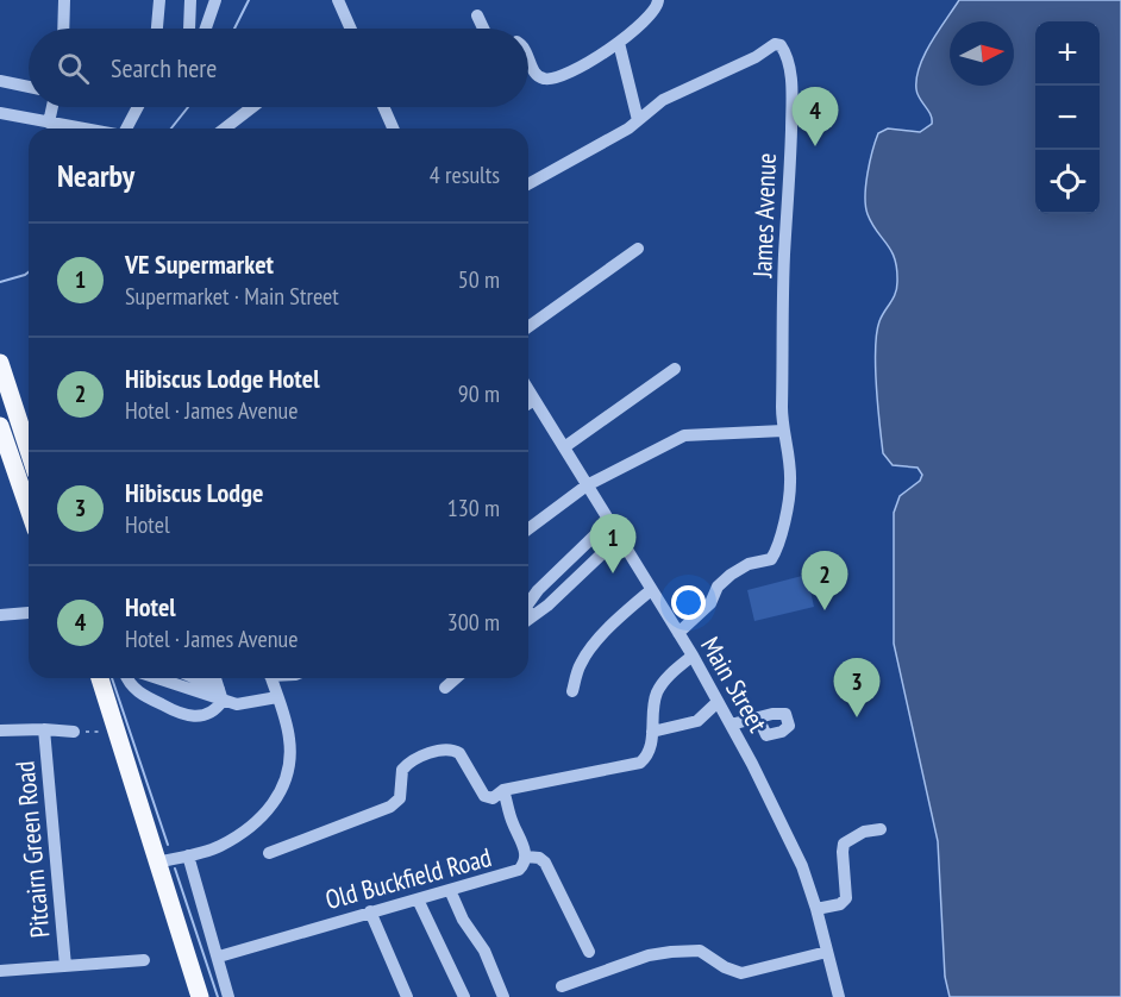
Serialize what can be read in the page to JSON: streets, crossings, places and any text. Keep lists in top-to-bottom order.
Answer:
{
  "streets": {
    "street": [
      "James Avenue",
      "Main Street",
      "Pitcairn Green Road",
      "Old Buckfield Road"
    ]
  },
  "crossings": [
    ["James Avenue", "Main Street"]
  ],
  "north": "right",
  "page": {
    "map_buttons": ["+", "−"],
    "search": "Search here",
    "pins": [
      "4",
      "1",
      "2",
      "3"
    ],
    "heading": ["Nearby", "4 results"],
    "list": [
      {
        "mark": "1",
        "name": "VE Supermarket",
        "note": "Supermarket · Main Street",
        "value": "50 m"
      },
      {
        "mark": "2",
        "name": "Hibiscus Lodge Hotel",
        "note": "Hotel · James Avenue",
        "value": "90 m"
      },
      {
        "mark": "3",
        "name": "Hibiscus Lodge",
        "note": "Hotel",
        "value": "130 m"
      },
      {
        "mark": "4",
        "name": "Hotel",
        "note": "Hotel · James Avenue",
        "value": "300 m"
      }
    ]
  }
}
